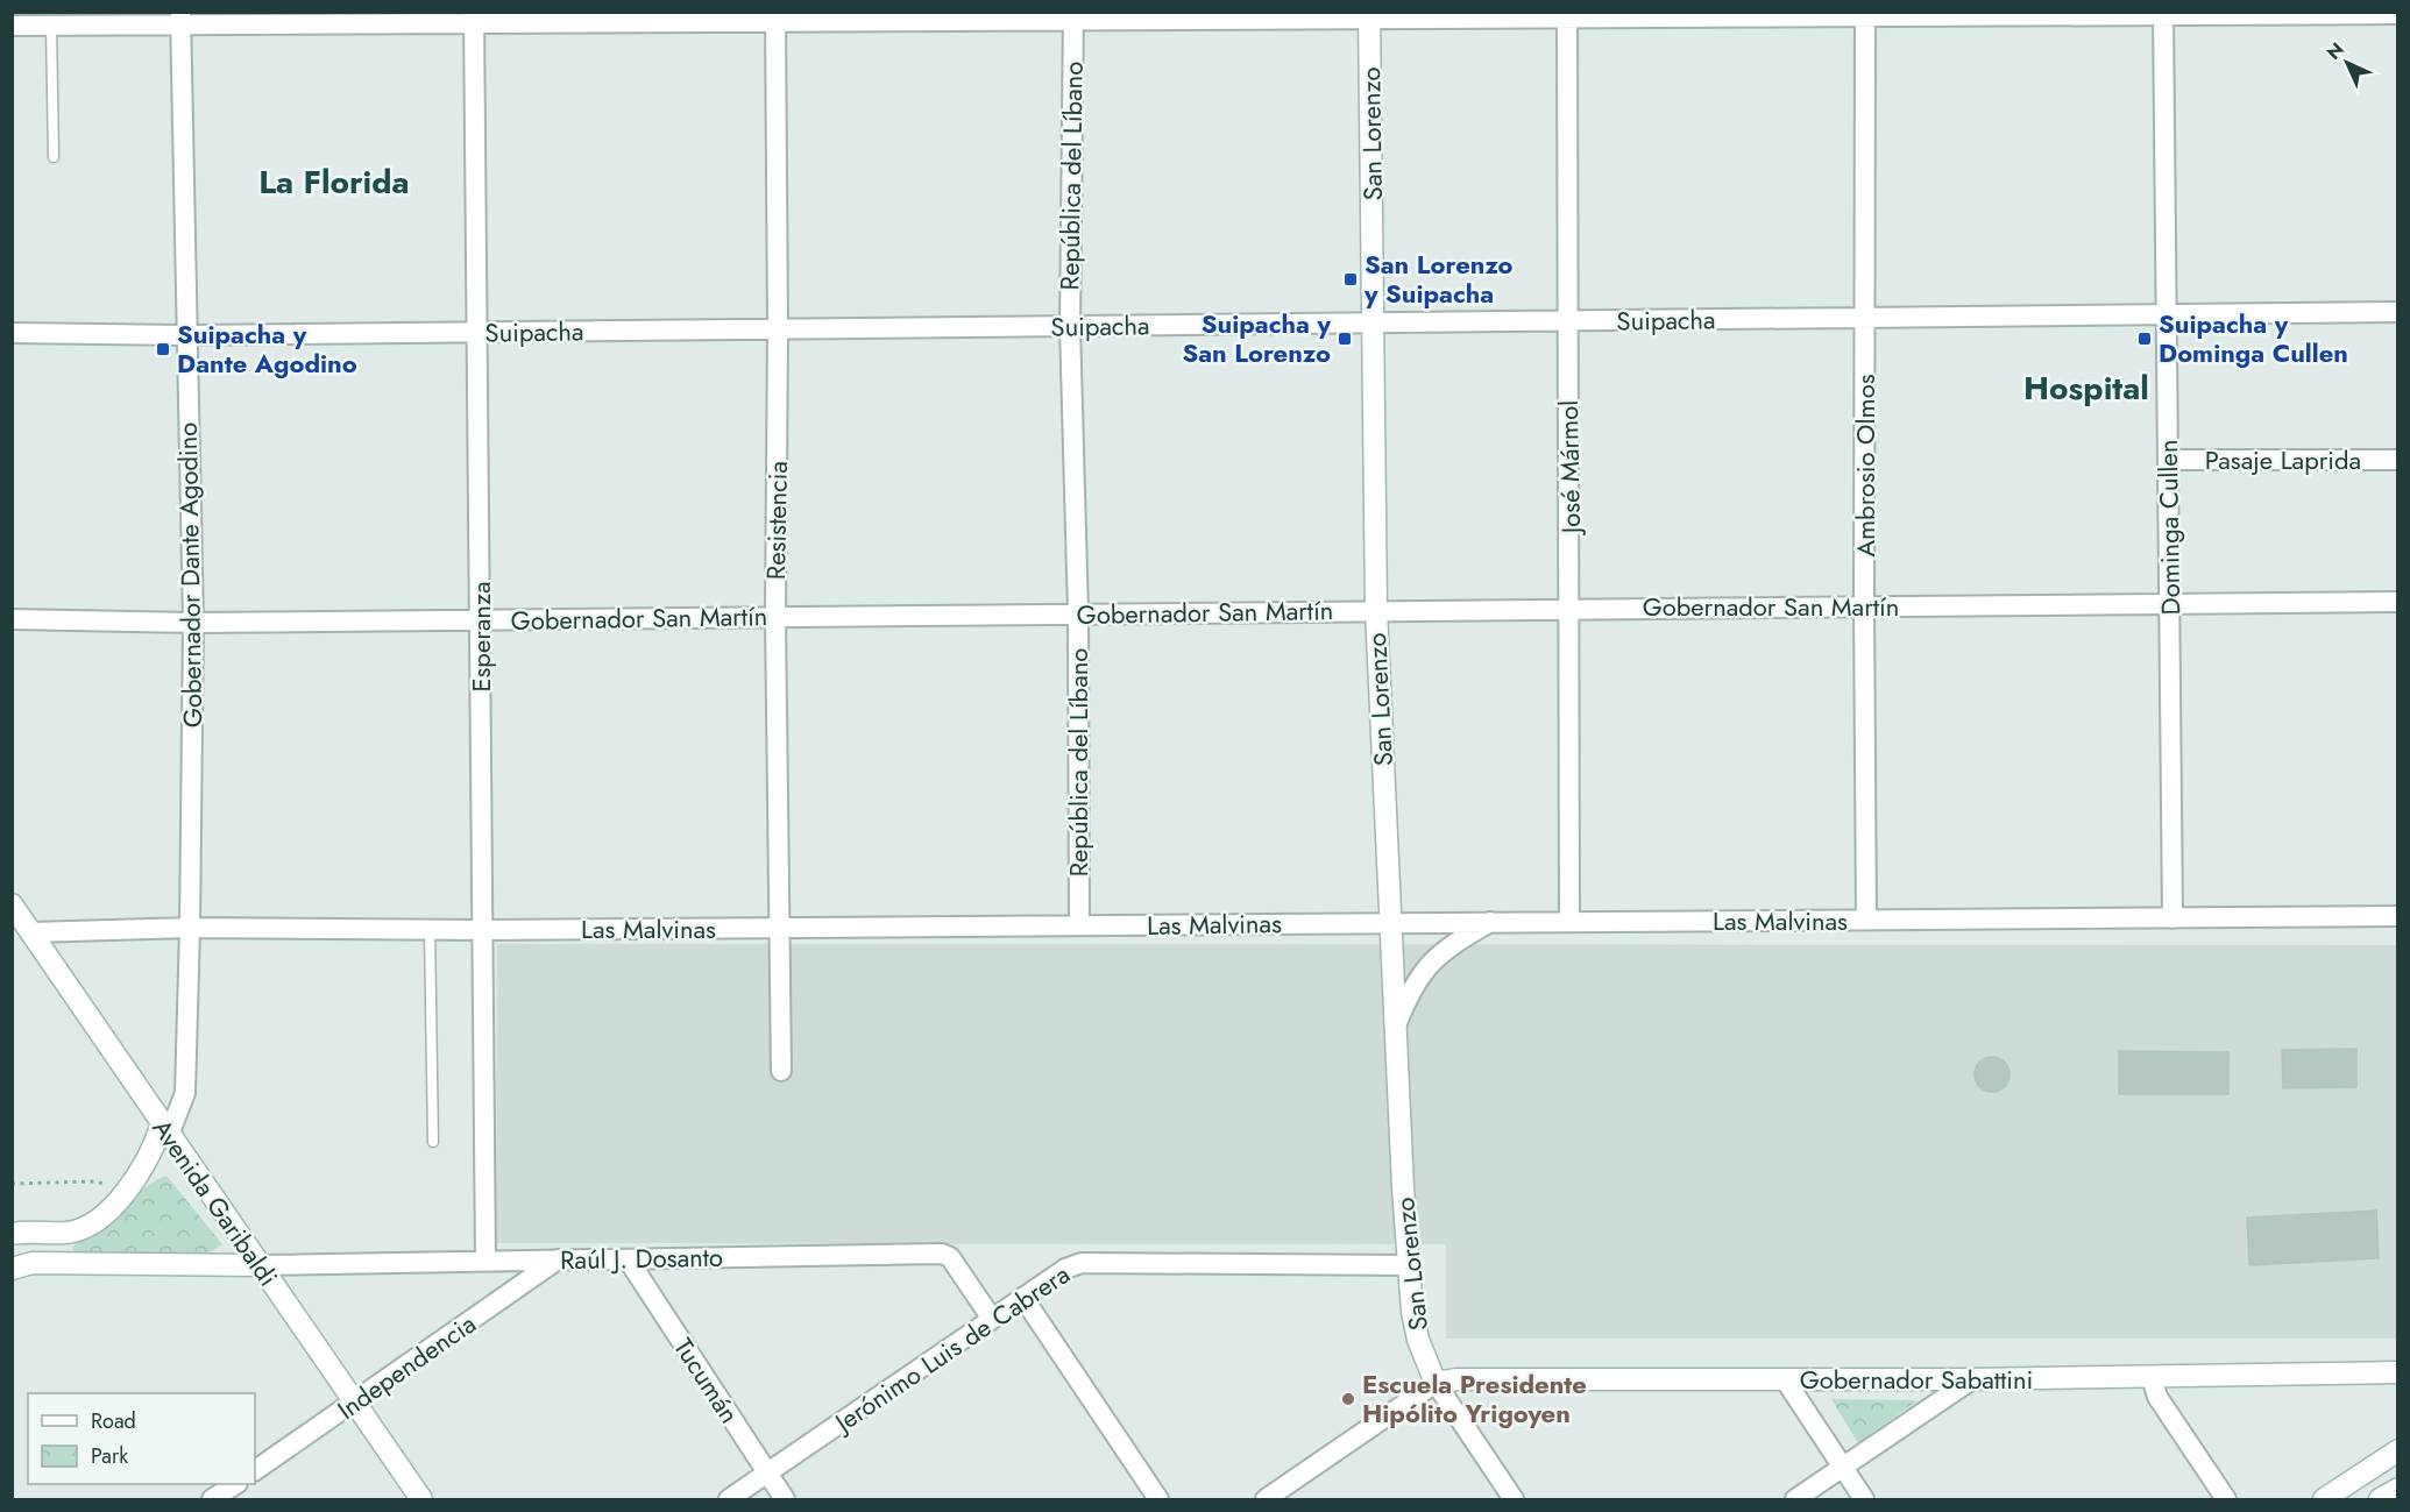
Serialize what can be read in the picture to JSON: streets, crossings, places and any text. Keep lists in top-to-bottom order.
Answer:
{
  "streets": {
    "main road": ["San Lorenzo", "Avenida Garibaldi", "Gobernador Sabattini"],
    "street": [
      "República del Líbano",
      "Suipacha",
      "Pasaje Laprida",
      "Ambrosio Olmos",
      "José Mármol",
      "Resistencia",
      "Dominga Cullen",
      "Gobernador Dante Agodino",
      "Gobernador San Martín",
      "Esperanza",
      "Las Malvinas",
      "Raúl J. Dosanto",
      "Jerónimo Luis de Cabrera",
      "Independencia",
      "Tucumán"
    ]
  },
  "crossings": [
    ["San Lorenzo", "Suipacha"],
    ["San Lorenzo", "Gobernador San Martín"],
    ["San Lorenzo", "Las Malvinas"],
    ["San Lorenzo", "Jerónimo Luis de Cabrera"],
    ["San Lorenzo", "Gobernador Sabattini"],
    ["República del Líbano", "Suipacha"],
    ["República del Líbano", "Gobernador San Martín"],
    ["República del Líbano", "Las Malvinas"],
    ["Suipacha", "Ambrosio Olmos"],
    ["Suipacha", "José Mármol"],
    ["Suipacha", "Resistencia"],
    ["Suipacha", "Dominga Cullen"],
    ["Suipacha", "Gobernador Dante Agodino"],
    ["Suipacha", "Esperanza"],
    ["Pasaje Laprida", "Dominga Cullen"],
    ["Ambrosio Olmos", "Gobernador San Martín"],
    ["Ambrosio Olmos", "Las Malvinas"],
    ["José Mármol", "Gobernador San Martín"],
    ["José Mármol", "Las Malvinas"],
    ["Resistencia", "Gobernador San Martín"],
    ["Resistencia", "Las Malvinas"],
    ["Dominga Cullen", "Gobernador San Martín"],
    ["Dominga Cullen", "Las Malvinas"],
    ["Gobernador Dante Agodino", "Gobernador San Martín"],
    ["Gobernador Dante Agodino", "Las Malvinas"],
    ["Gobernador Dante Agodino", "Avenida Garibaldi"],
    ["Gobernador San Martín", "Esperanza"],
    ["Esperanza", "Las Malvinas"],
    ["Esperanza", "Raúl J. Dosanto"],
    ["Las Malvinas", "Avenida Garibaldi"],
    ["Avenida Garibaldi", "Raúl J. Dosanto"],
    ["Avenida Garibaldi", "Independencia"],
    ["Raúl J. Dosanto", "Jerónimo Luis de Cabrera"],
    ["Raúl J. Dosanto", "Independencia"],
    ["Raúl J. Dosanto", "Tucumán"],
    ["Jerónimo Luis de Cabrera", "Tucumán"]
  ],
  "districts": ["La Florida", "Hospital"],
  "places": {
    "transit": [
      "San Lorenzo y Suipacha",
      "Suipacha y San Lorenzo",
      "Suipacha y Dominga Cullen",
      "Suipacha y Dante Agodino"
    ],
    "other": ["Escuela Presidente Hipólito Yrigoyen"]
  },
  "legend": ["Road", "Park"],
  "north": "top left"
}
